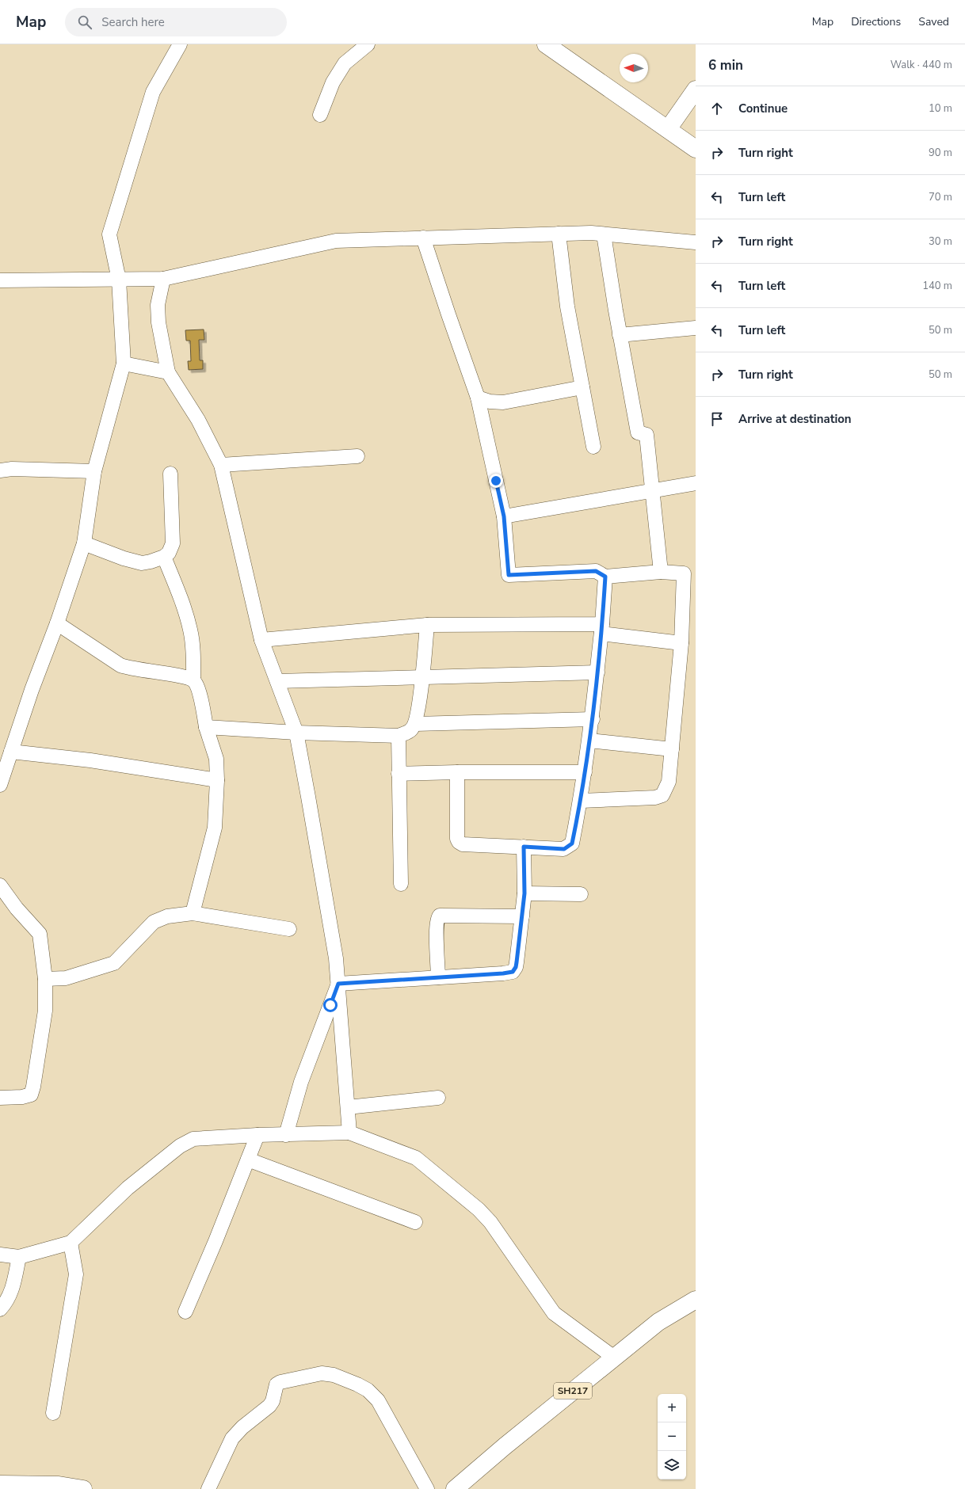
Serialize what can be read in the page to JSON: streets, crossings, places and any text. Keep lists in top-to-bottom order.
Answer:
{
  "streets": {
    "main road": ["SH217"]
  },
  "north": "left",
  "page": {
    "header": "Map",
    "search": "Search here",
    "nav": ["Map", "Directions", "Saved"],
    "heading": ["6 min", "Walk · 440 m"],
    "list": [
      ["Continue", "10 m"],
      ["Turn right", "90 m"],
      ["Turn left", "70 m"],
      ["Turn right", "30 m"],
      ["Turn left", "140 m"],
      ["Turn left", "50 m"],
      ["Turn right", "50 m"],
      "Arrive at destination"
    ],
    "map_buttons": ["+", "−"]
  }
}
